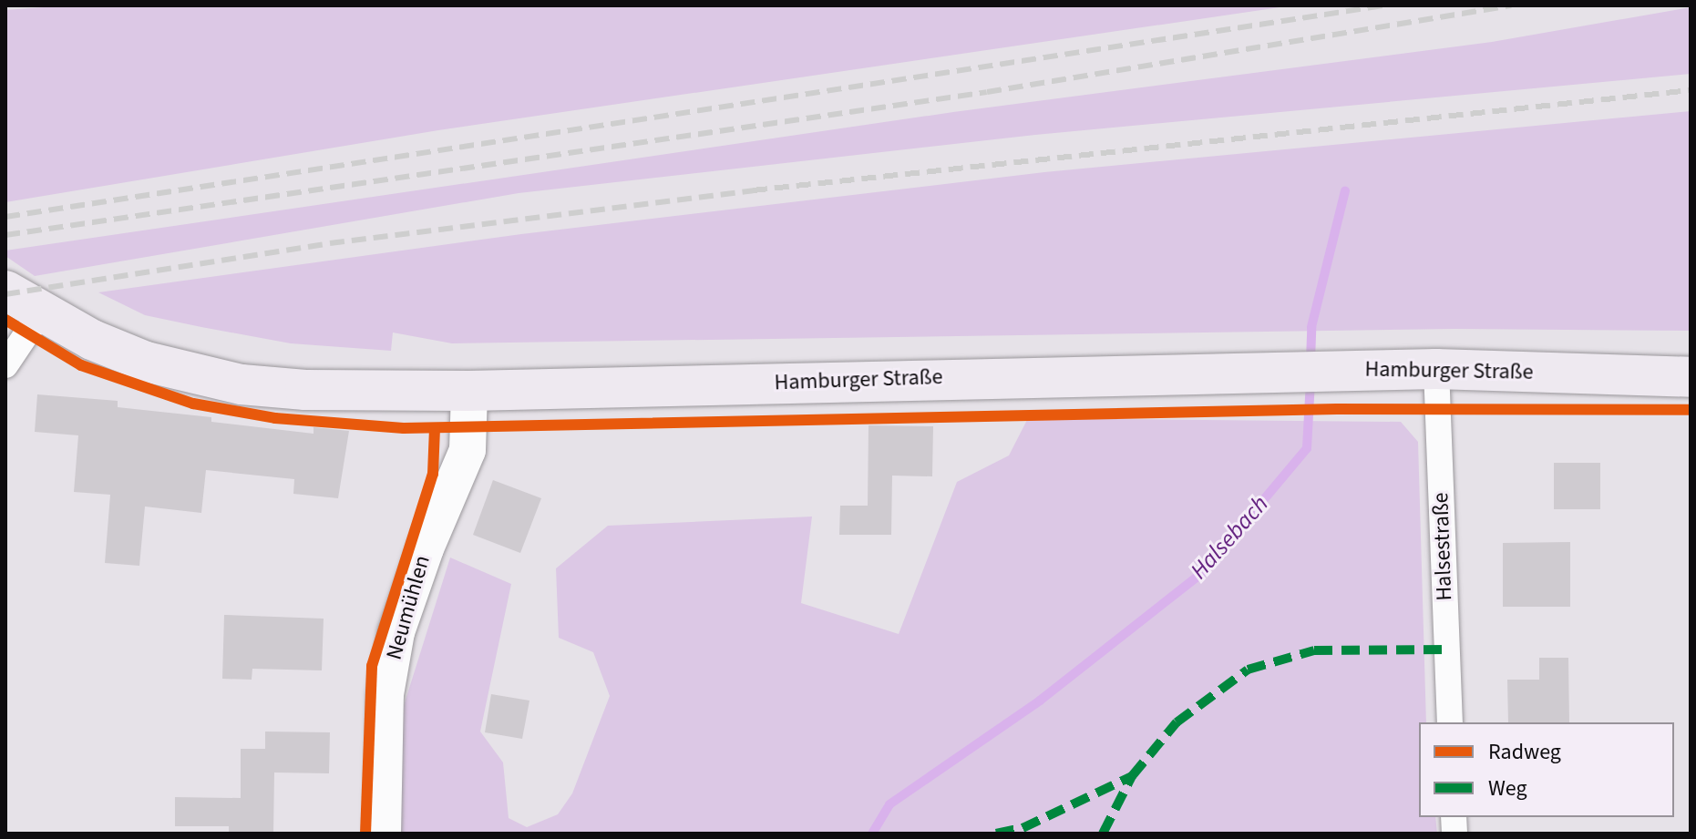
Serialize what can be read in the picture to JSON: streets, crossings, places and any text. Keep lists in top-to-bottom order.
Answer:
{
  "streets": {
    "main road": ["Hamburger Straße"],
    "street": ["Halsestraße", "Neumühlen"]
  },
  "crossings": [
    ["Hamburger Straße", "Halsestraße"],
    ["Hamburger Straße", "Neumühlen"]
  ],
  "water": ["Halsebach"],
  "legend": ["Radweg", "Weg"]
}
